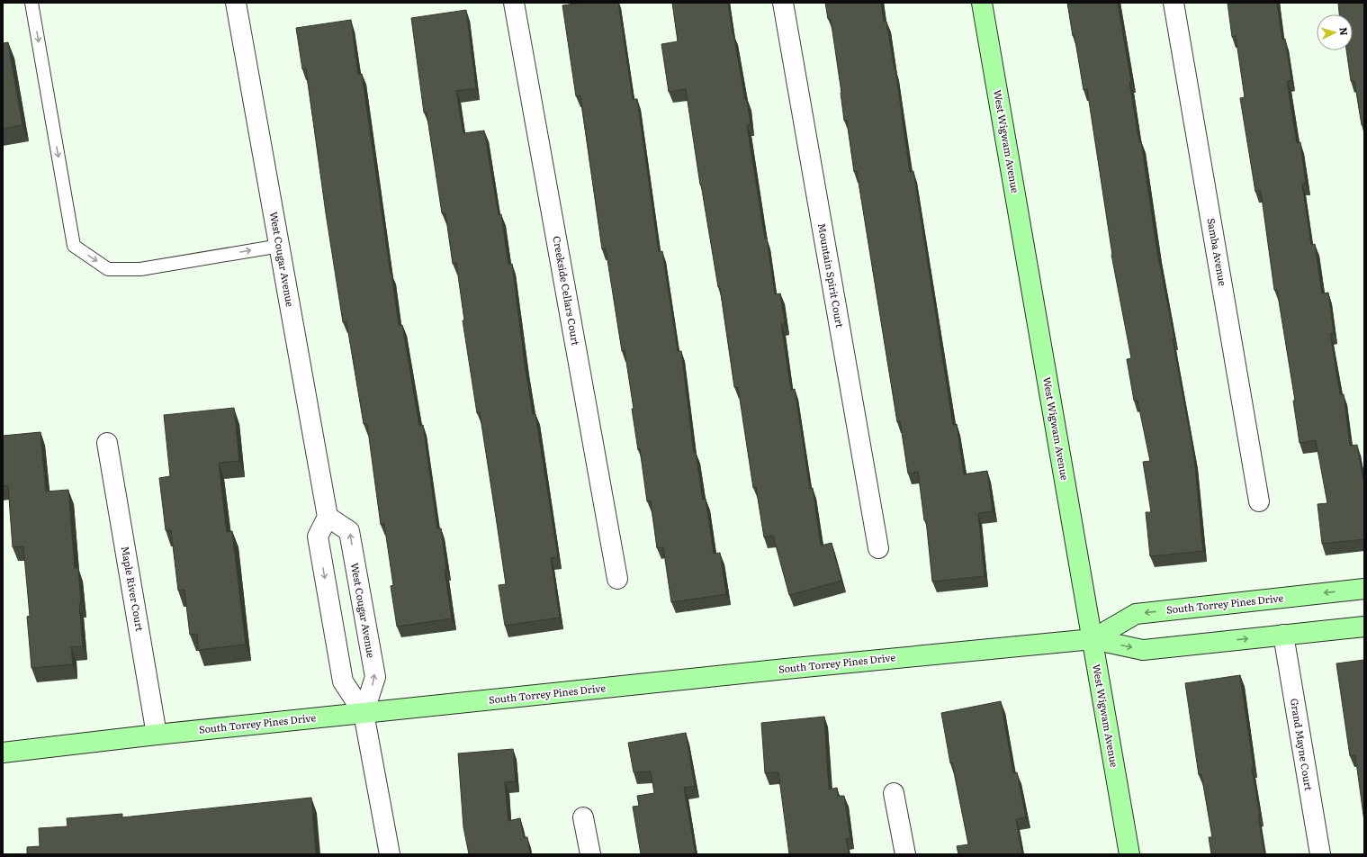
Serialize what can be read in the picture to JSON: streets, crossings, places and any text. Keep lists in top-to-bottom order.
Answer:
{
  "streets": {
    "street": [
      "West Wigwam Avenue",
      "Samba Avenue",
      "West Cougar Avenue",
      "Mountain Spirit Court",
      "Creekside Cellars Court",
      "Maple River Court",
      "South Torrey Pines Drive",
      "Grand Mayne Court"
    ]
  },
  "crossings": [
    ["West Wigwam Avenue", "South Torrey Pines Drive"],
    ["West Cougar Avenue", "South Torrey Pines Drive"],
    ["Maple River Court", "South Torrey Pines Drive"],
    ["South Torrey Pines Drive", "Grand Mayne Court"]
  ],
  "north": "right"
}
